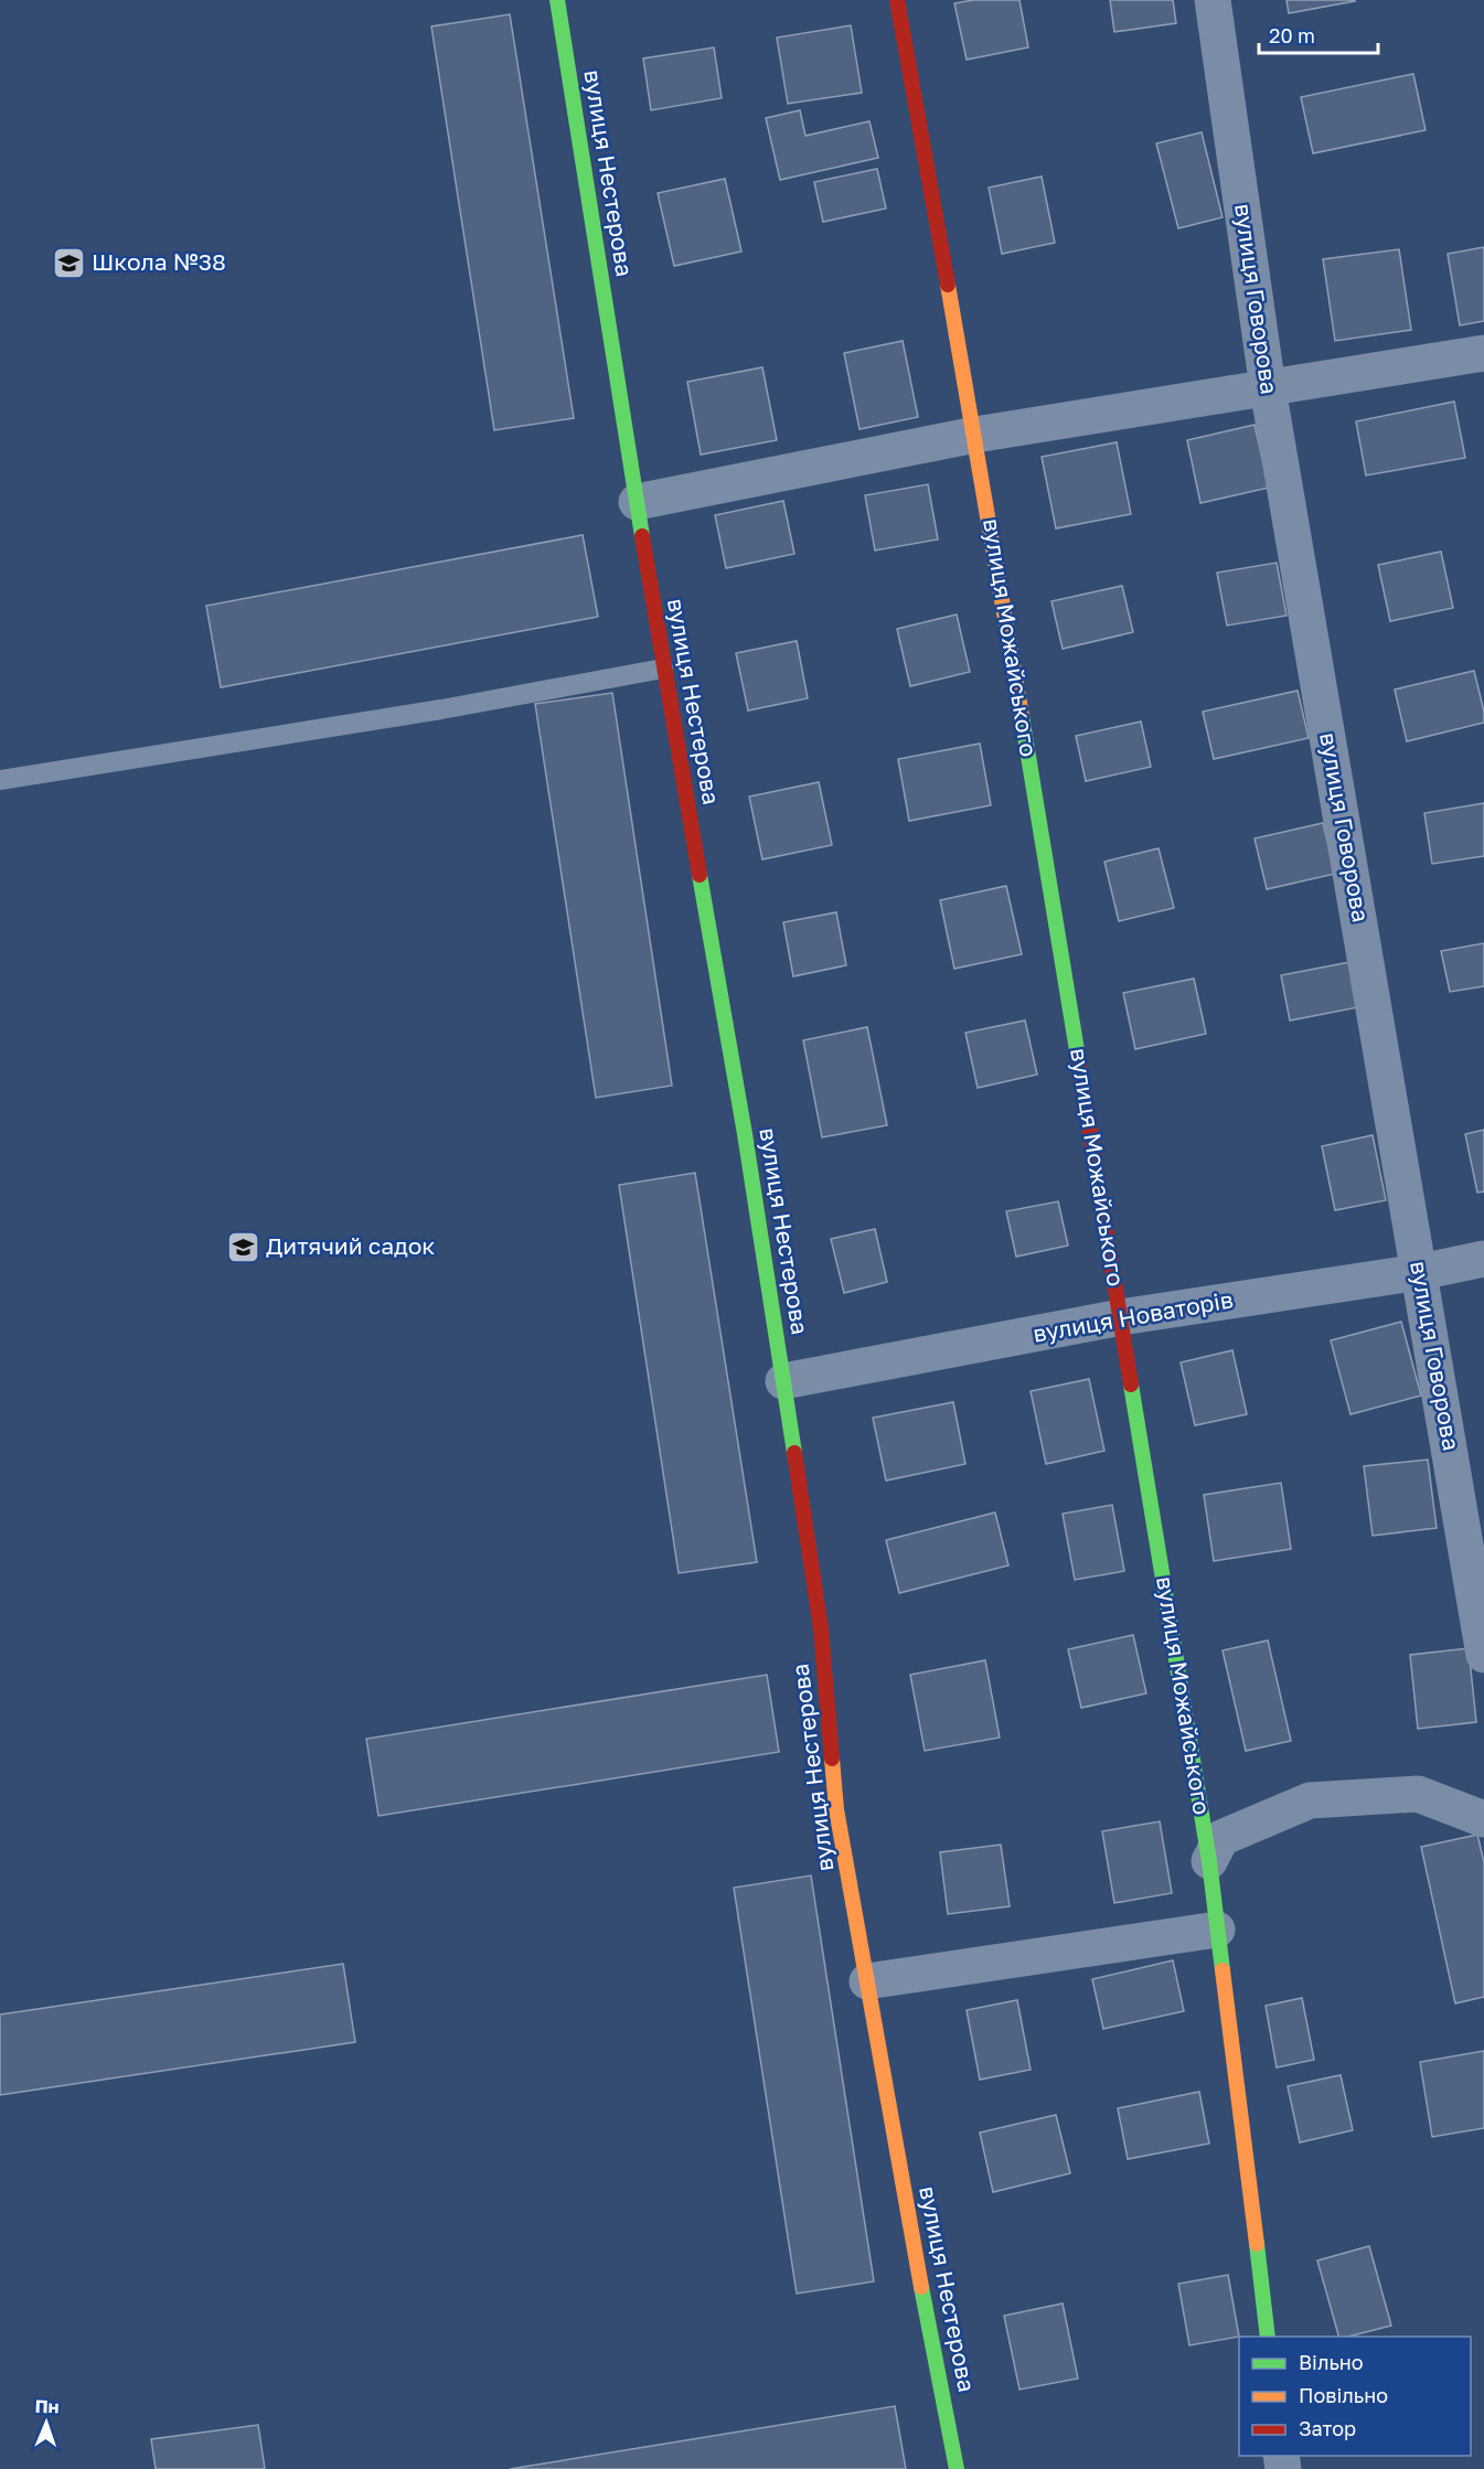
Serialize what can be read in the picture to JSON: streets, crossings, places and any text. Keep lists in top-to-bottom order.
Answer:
{
  "streets": {
    "street": [
      "вулиця Нестерова",
      "вулиця Говорова",
      "вулиця Можайського",
      "вулиця Новаторів"
    ]
  },
  "crossings": [
    ["вулиця Нестерова", "вулиця Новаторів"],
    ["вулиця Говорова", "вулиця Новаторів"],
    ["вулиця Можайського", "вулиця Новаторів"]
  ],
  "places": {
    "school or university": ["Школа №38", "Дитячий садок"]
  },
  "legend": ["Вільно", "Повільно", "Затор"],
  "scale_bar": "20 m",
  "north": "top"
}
